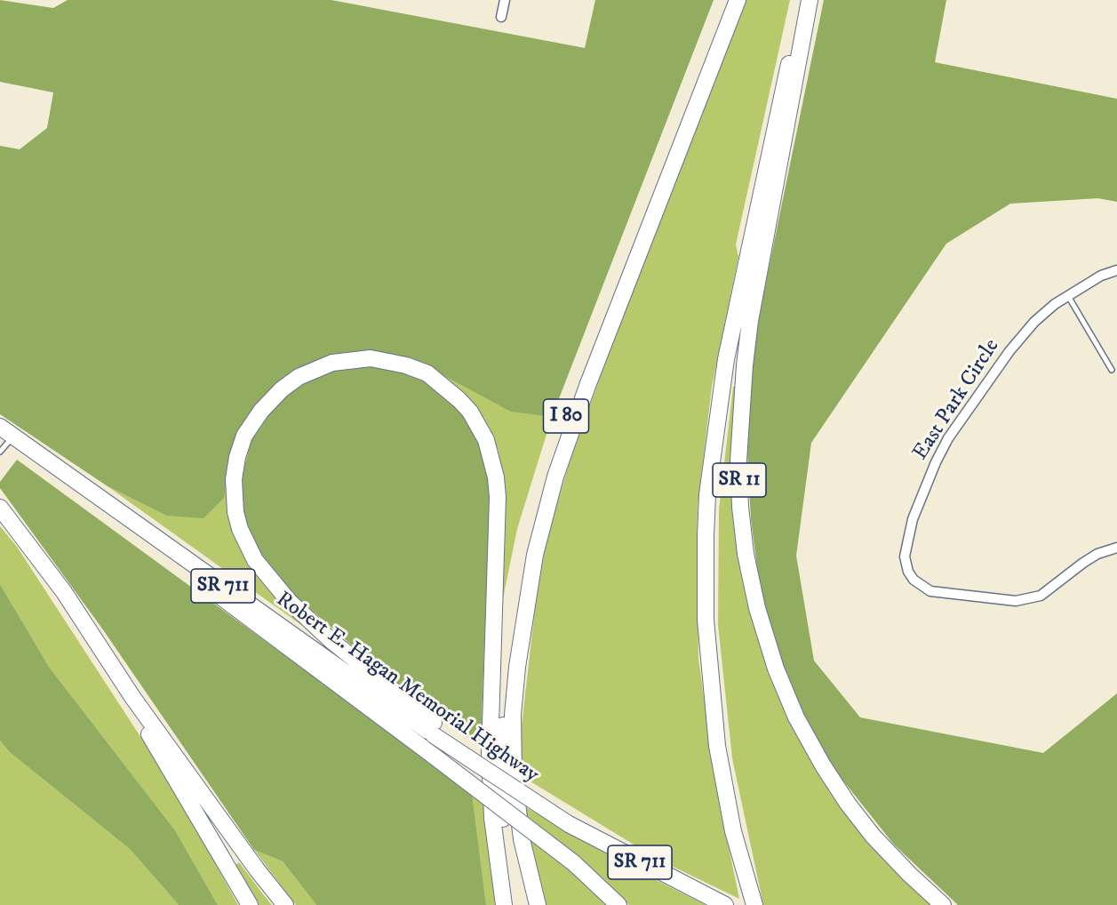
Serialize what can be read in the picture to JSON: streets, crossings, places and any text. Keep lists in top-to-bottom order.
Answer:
{
  "streets": {
    "highway": [
      "I 80",
      "SR 11",
      "SR 711",
      "Robert E. Hagan Memorial Highway"
    ],
    "street": ["East Park Circle"]
  }
}
